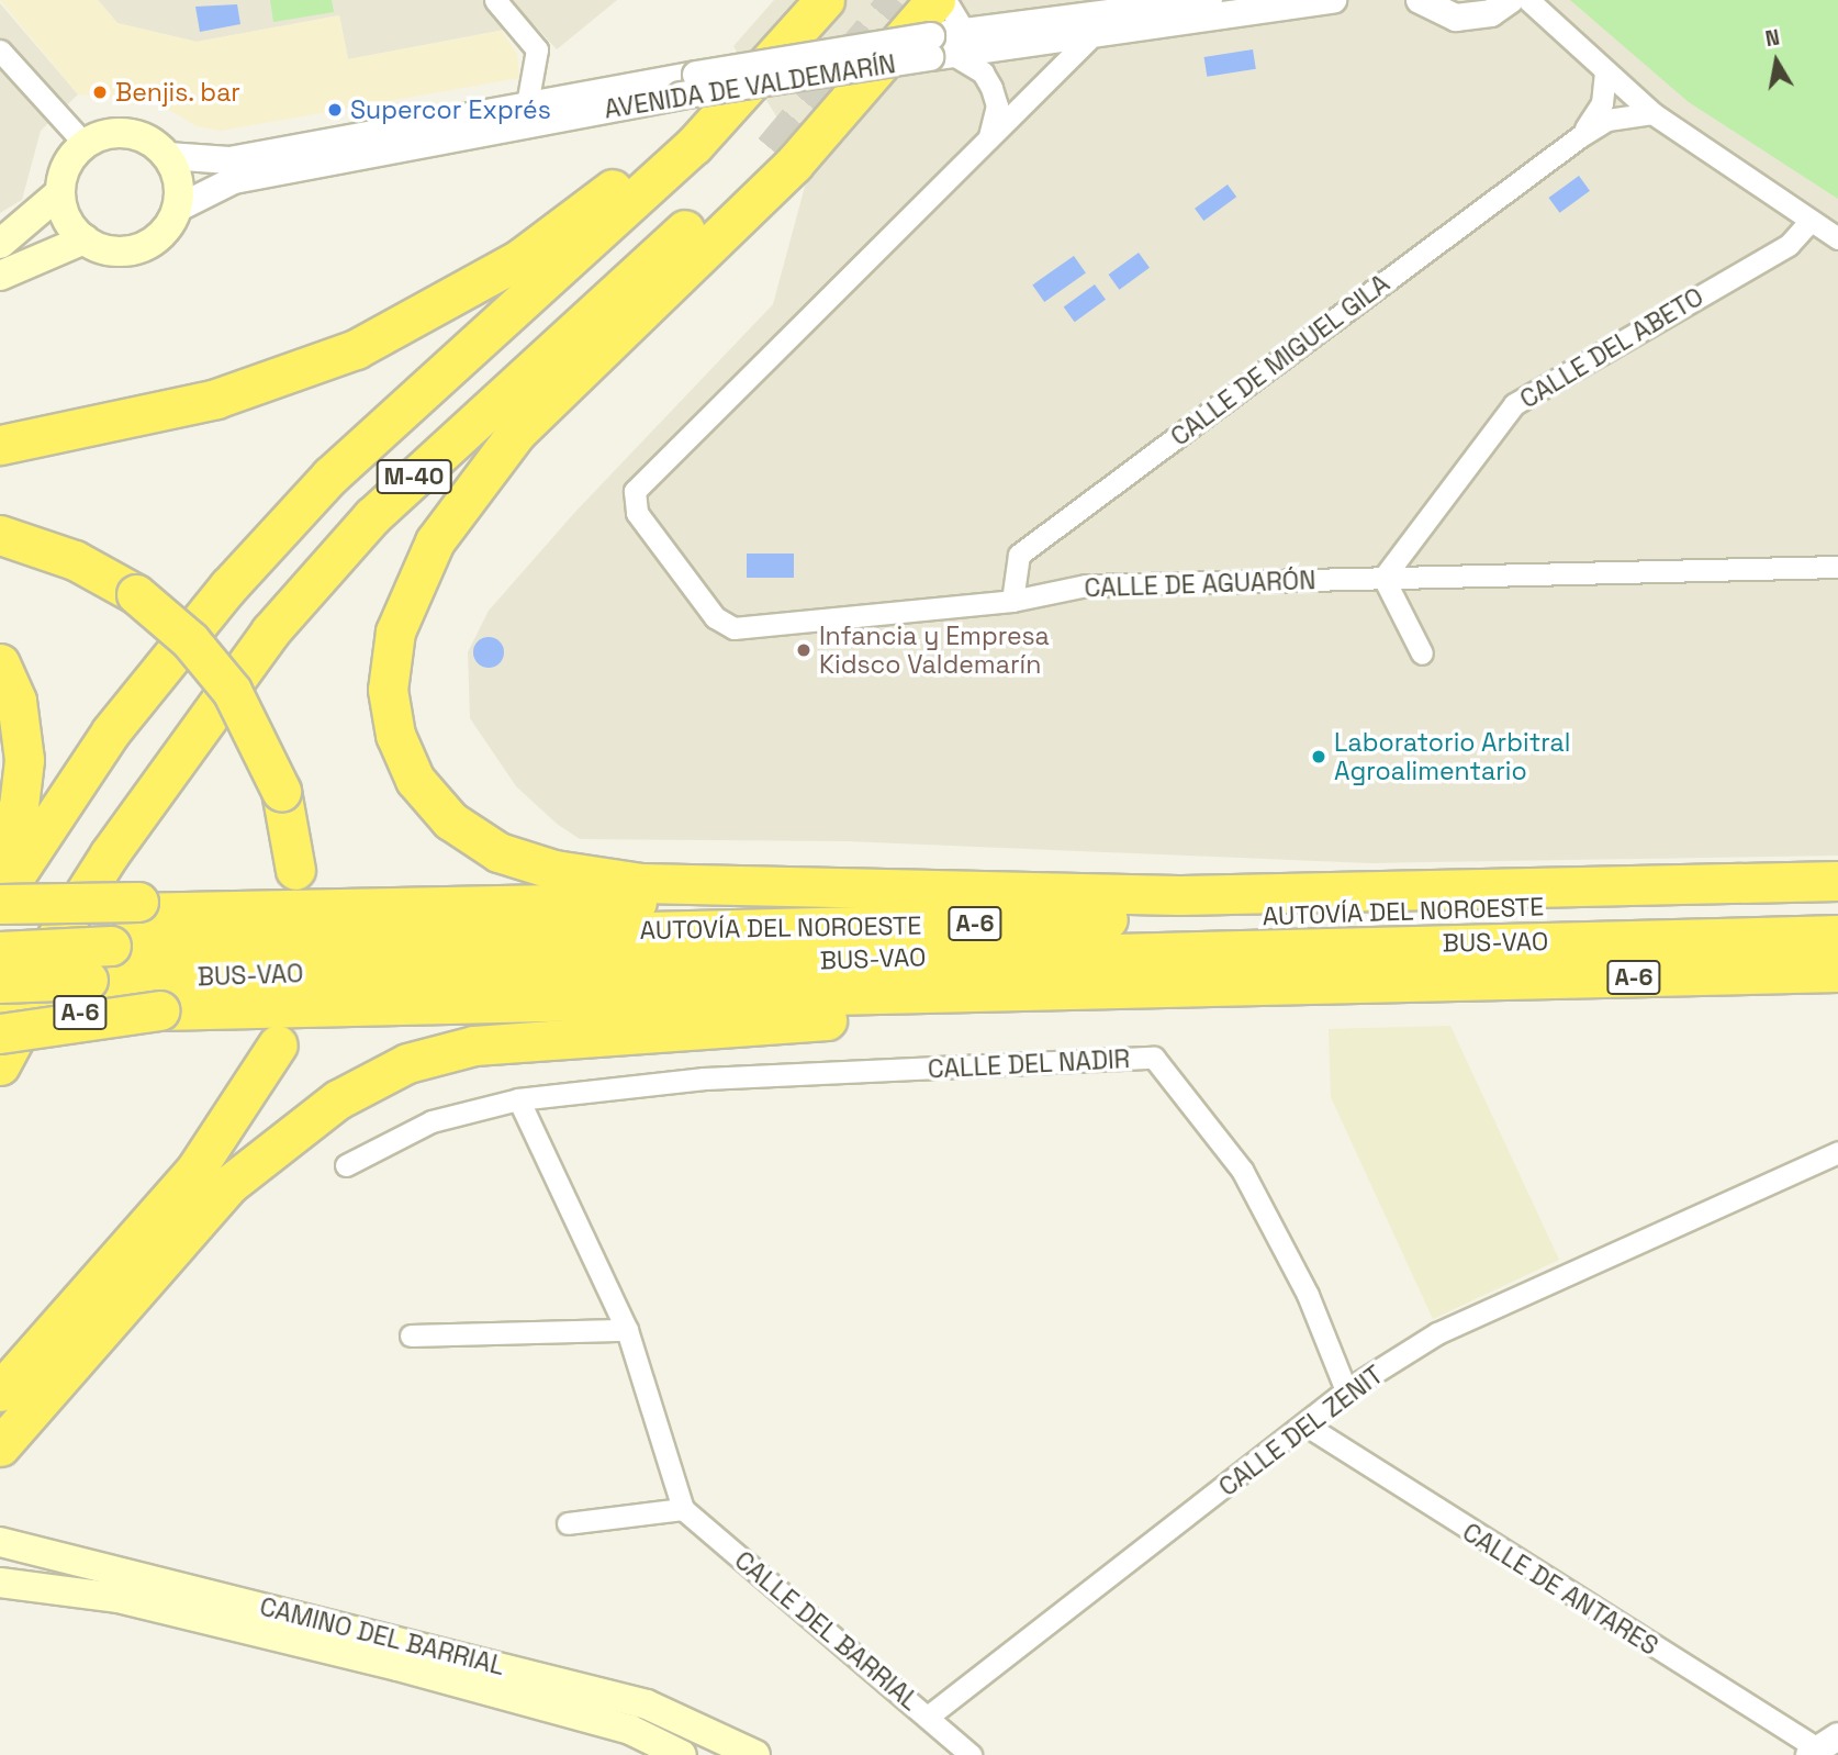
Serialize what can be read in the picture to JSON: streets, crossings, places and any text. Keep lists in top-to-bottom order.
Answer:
{
  "streets": {
    "highway": [
      "M-40",
      "AUTOVÍA DEL NOROESTE",
      "A-6",
      "BUS-VAO"
    ],
    "main road": ["CAMINO DEL BARRIAL"],
    "street": [
      "AVENIDA DE VALDEMARÍN",
      "CALLE DEL ABETO",
      "CALLE DE MIGUEL GILA",
      "CALLE DE AGUARÓN",
      "CALLE DEL NADIR",
      "CALLE DEL ZENIT",
      "CALLE DE ANTARES",
      "CALLE DEL BARRIAL"
    ]
  },
  "crossings": [
    ["AVENIDA DE VALDEMARÍN", "CALLE DE AGUARÓN"],
    ["CALLE DEL ABETO", "CALLE DE AGUARÓN"],
    ["CALLE DE MIGUEL GILA", "CALLE DE AGUARÓN"],
    ["CALLE DEL NADIR", "CALLE DEL ZENIT"],
    ["CALLE DEL ZENIT", "CALLE DE ANTARES"],
    ["CALLE DEL ZENIT", "CALLE DEL BARRIAL"]
  ],
  "places": [
    "Benjis. bar",
    "Supercor Exprés",
    "Infancia y Empresa Kidsco Valdemarín",
    "Laboratorio Arbitral Agroalimentario"
  ],
  "north": "top"
}
